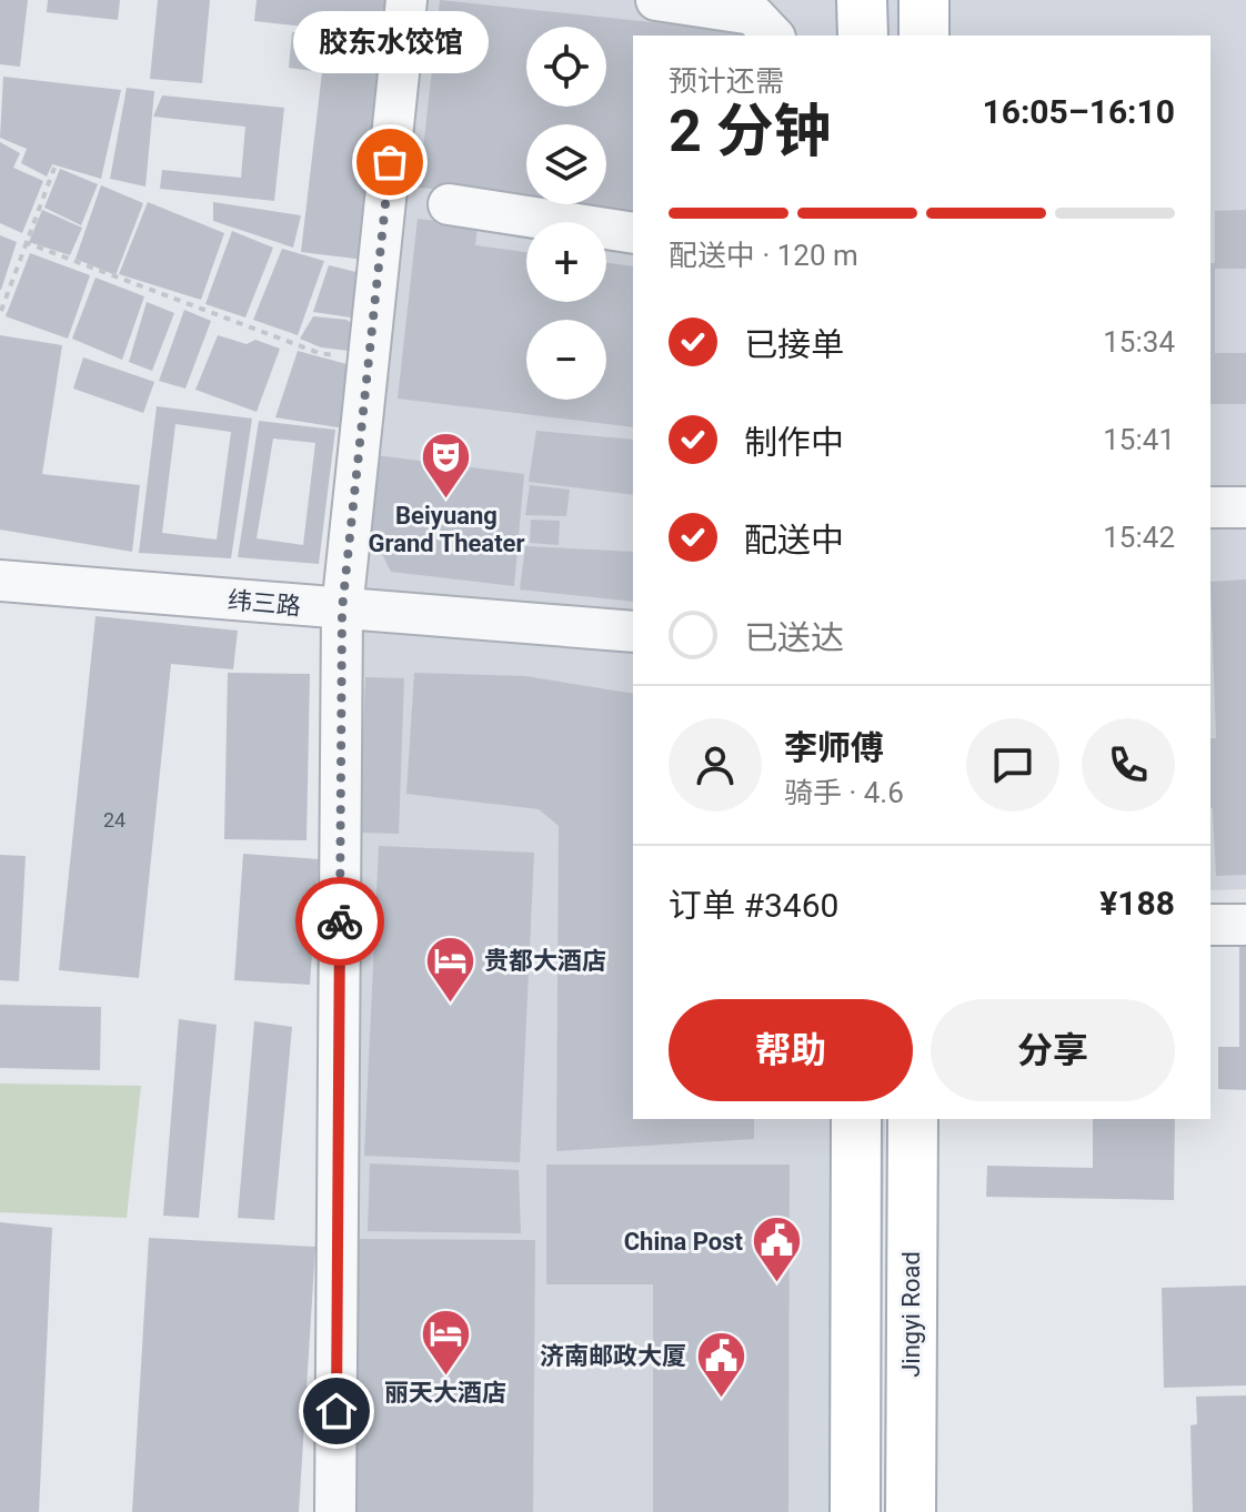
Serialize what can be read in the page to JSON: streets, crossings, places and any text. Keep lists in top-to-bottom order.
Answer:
{
  "streets": {
    "main road": ["Jingyi Road"],
    "street": ["纬三路"]
  },
  "places": {
    "other": ["胶东水饺馆"],
    "theatre": ["Beiyuang Grand Theater"],
    "hotel": ["贵都大酒店", "丽天大酒店"],
    "public building": ["China Post", "济南邮政大厦"]
  },
  "house_numbers": ["24"],
  "page": {
    "bubble": "胶东水饺馆",
    "map_buttons": ["+", "−"],
    "heading": ["2 分钟", "预计还需", "16:05–16:10"],
    "panel": [
      "李师傅",
      "骑手 · 4.6",
      "订单 #3460",
      "¥188"
    ],
    "bar": "配送中 · 120 m",
    "list": [
      ["已接单", "15:34"],
      ["制作中", "15:41"],
      ["配送中", "15:42"],
      "已送达"
    ],
    "buttons": ["帮助", "分享"]
  }
}
